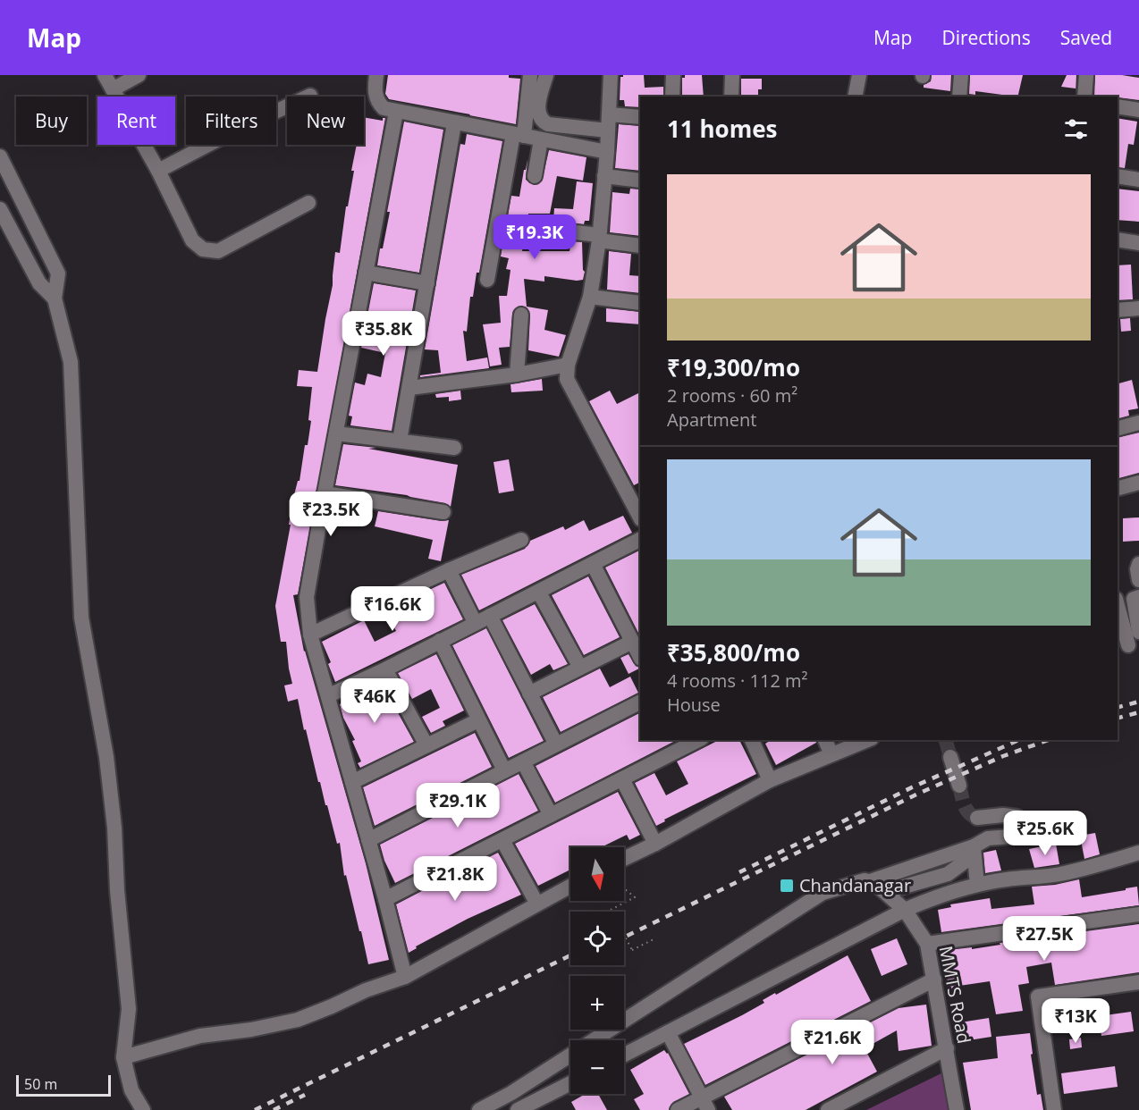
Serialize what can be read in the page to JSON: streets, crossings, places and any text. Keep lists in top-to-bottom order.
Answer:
{
  "streets": {
    "street": ["MMTS Road"]
  },
  "places": {
    "transit": ["Chandanagar"]
  },
  "scale_bar": "50 m",
  "north": "bottom",
  "page": {
    "header": "Map",
    "nav": ["Map", "Directions", "Saved"],
    "chip": [
      "Buy",
      "Rent",
      "Filters",
      "New"
    ],
    "heading": "11 homes",
    "list": [
      {
        "name": "₹19,300/mo",
        "note": "2 rooms · 60 m² · Apartment"
      },
      {
        "name": "₹35,800/mo",
        "note": "4 rooms · 112 m² · House"
      }
    ],
    "price": [
      "₹19.3K",
      "₹35.8K",
      "₹23.5K",
      "₹16.6K",
      "₹46K",
      "₹29.1K",
      "₹25.6K",
      "₹21.8K",
      "₹27.5K",
      "₹13K",
      "₹21.6K"
    ],
    "map_buttons": ["+", "−"],
    "scale": "50 m"
  }
}
